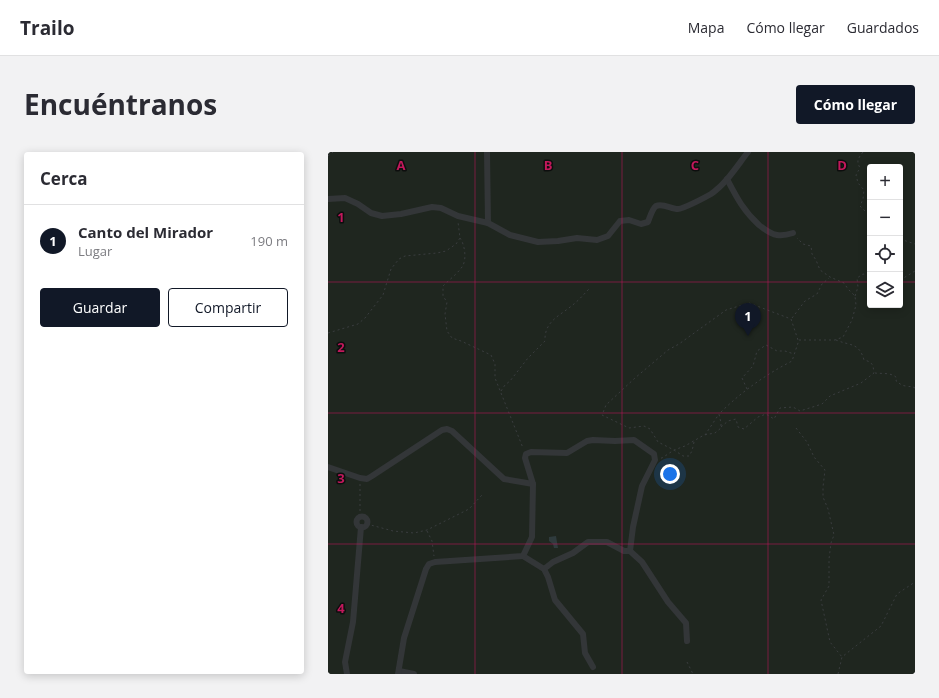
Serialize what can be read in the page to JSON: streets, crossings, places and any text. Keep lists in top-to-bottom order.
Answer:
{
  "page": {
    "header": "Trailo",
    "nav": ["Mapa", "Cómo llegar", "Guardados"],
    "title": "Encuéntranos",
    "buttons": [
      "Cómo llegar",
      ["Guardar", "Compartir"]
    ],
    "heading": "Cerca",
    "map_buttons": ["+", "−"],
    "list": [
      {
        "mark": "1",
        "name": "Canto del Mirador",
        "note": "Lugar",
        "value": "190 m"
      }
    ],
    "pins": "1"
  },
  "grid": {
    "columns": [
      "A",
      "B",
      "C",
      "D"
    ],
    "rows": [
      "1",
      "2",
      "3",
      "4"
    ]
  }
}
